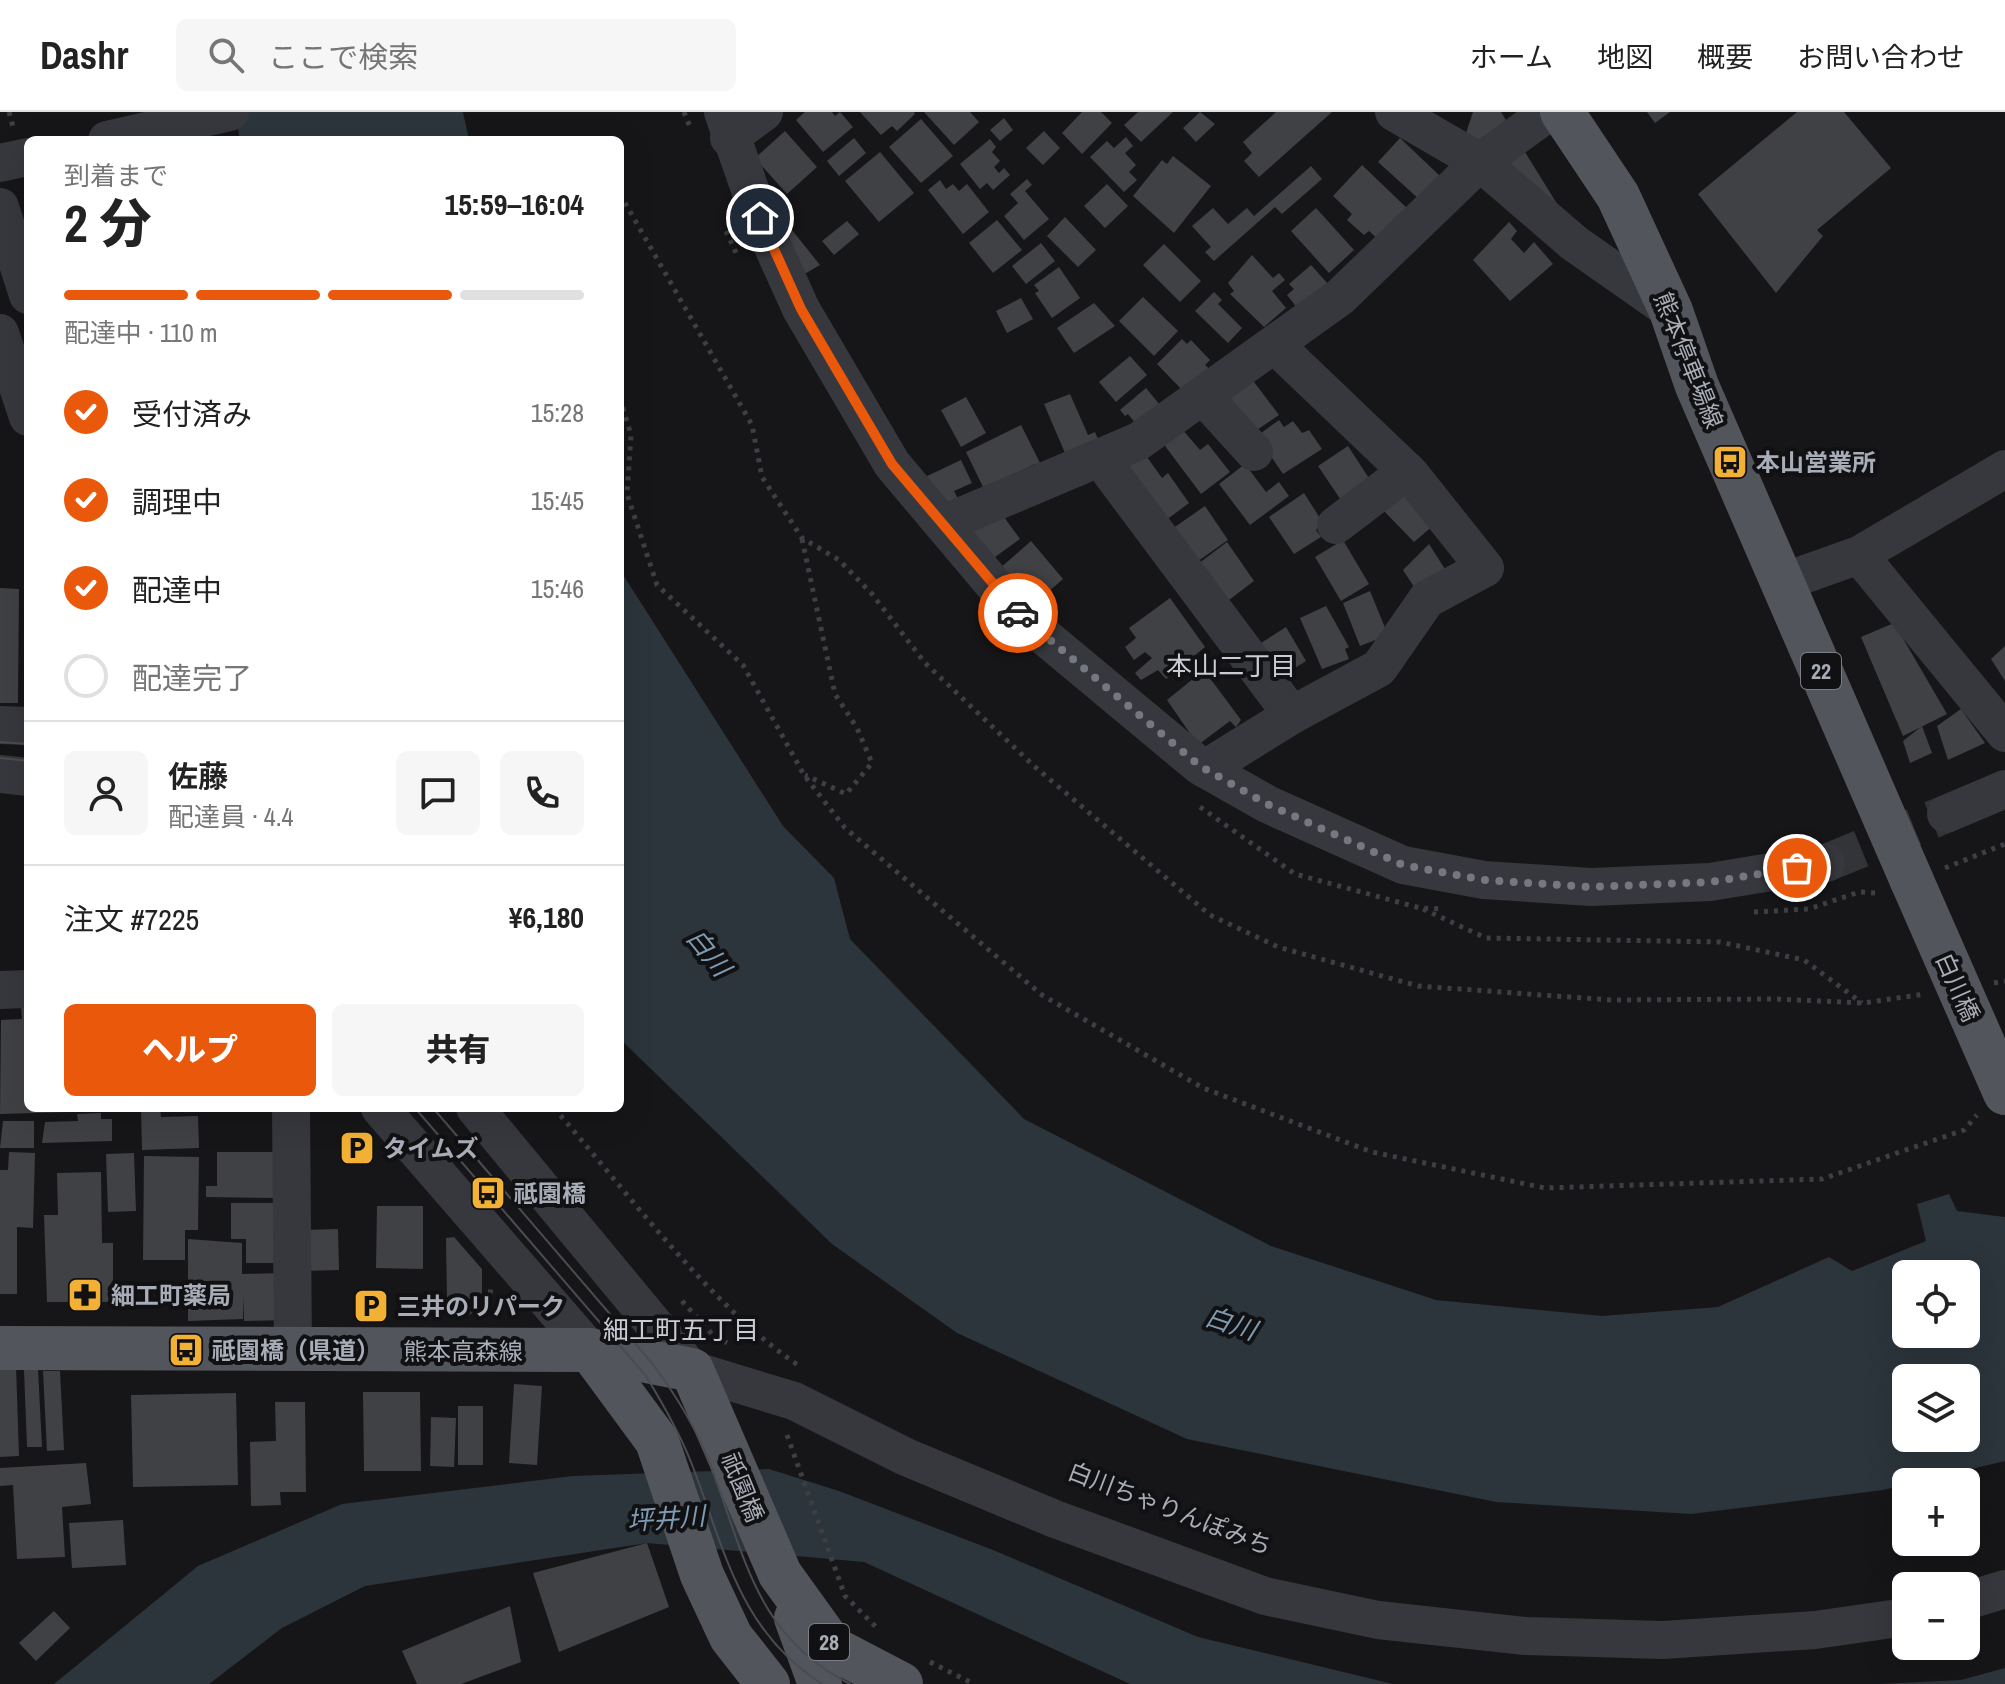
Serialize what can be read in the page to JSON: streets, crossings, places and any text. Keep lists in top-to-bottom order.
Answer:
{
  "streets": {
    "main road": [
      "熊本停車場線",
      "22",
      "白川橋",
      "熊本高森線",
      "祇園橋",
      "28"
    ]
  },
  "crossings": [
    ["熊本停車場線", "白川橋"],
    ["熊本高森線", "祇園橋"],
    ["祇園橋", "28"]
  ],
  "districts": ["本山二丁目", "細工町五丁目"],
  "water": ["白川", "坪井川"],
  "places": {
    "bus stop": ["本山営業所", "祗園橋", "祗園橋（県道）"],
    "parking": ["タイムズ", "三井のリパーク"],
    "pharmacy": ["細工町薬局"]
  },
  "page": {
    "header": "Dashr",
    "search": "ここで検索",
    "nav": [
      "ホーム",
      "地図",
      "概要",
      "お問い合わせ"
    ],
    "heading": ["2 分", "到着まで", "15:59–16:04"],
    "panel": [
      "佐藤",
      "配達員 · 4.4",
      "注文 #7225",
      "¥6,180"
    ],
    "bar": "配達中 · 110 m",
    "list": [
      ["受付済み", "15:28"],
      ["調理中", "15:45"],
      ["配達中", "15:46"],
      "配達完了"
    ],
    "buttons": ["ヘルプ", "共有"],
    "map_buttons": ["+", "−"]
  }
}
